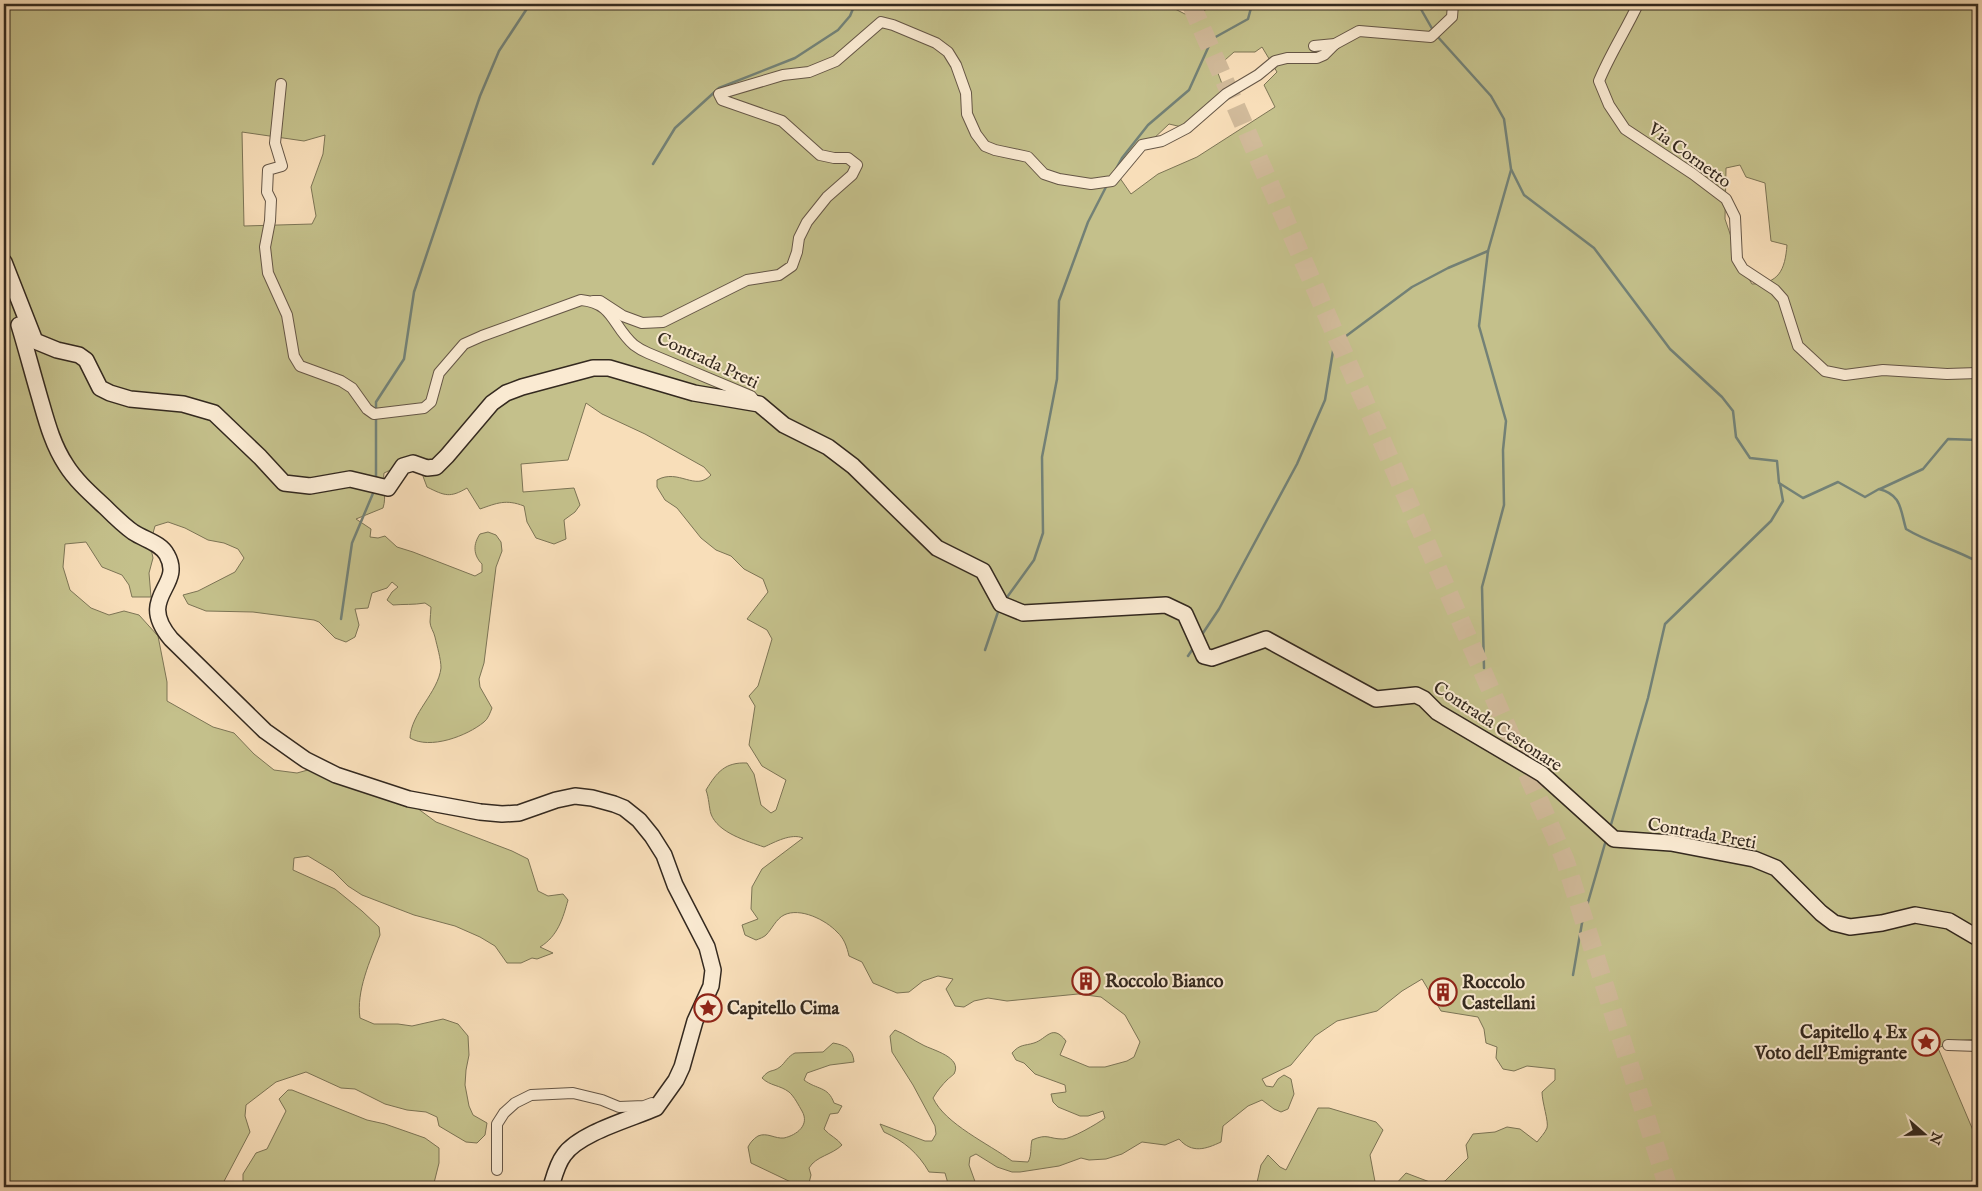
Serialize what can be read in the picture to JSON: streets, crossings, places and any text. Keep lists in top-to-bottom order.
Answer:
{
  "streets": {
    "street": ["Via Cornetto", "Contrada Preti", "Contrada Cestonare"]
  },
  "crossings": [
    ["Contrada Preti", "Contrada Cestonare"]
  ],
  "places": {
    "building": ["Roccolo Bianco", "Roccolo Castellani"],
    "place": ["Capitello Cima", "Capitello 4 Ex Voto dell'Emigrante"]
  },
  "north": "right"
}
